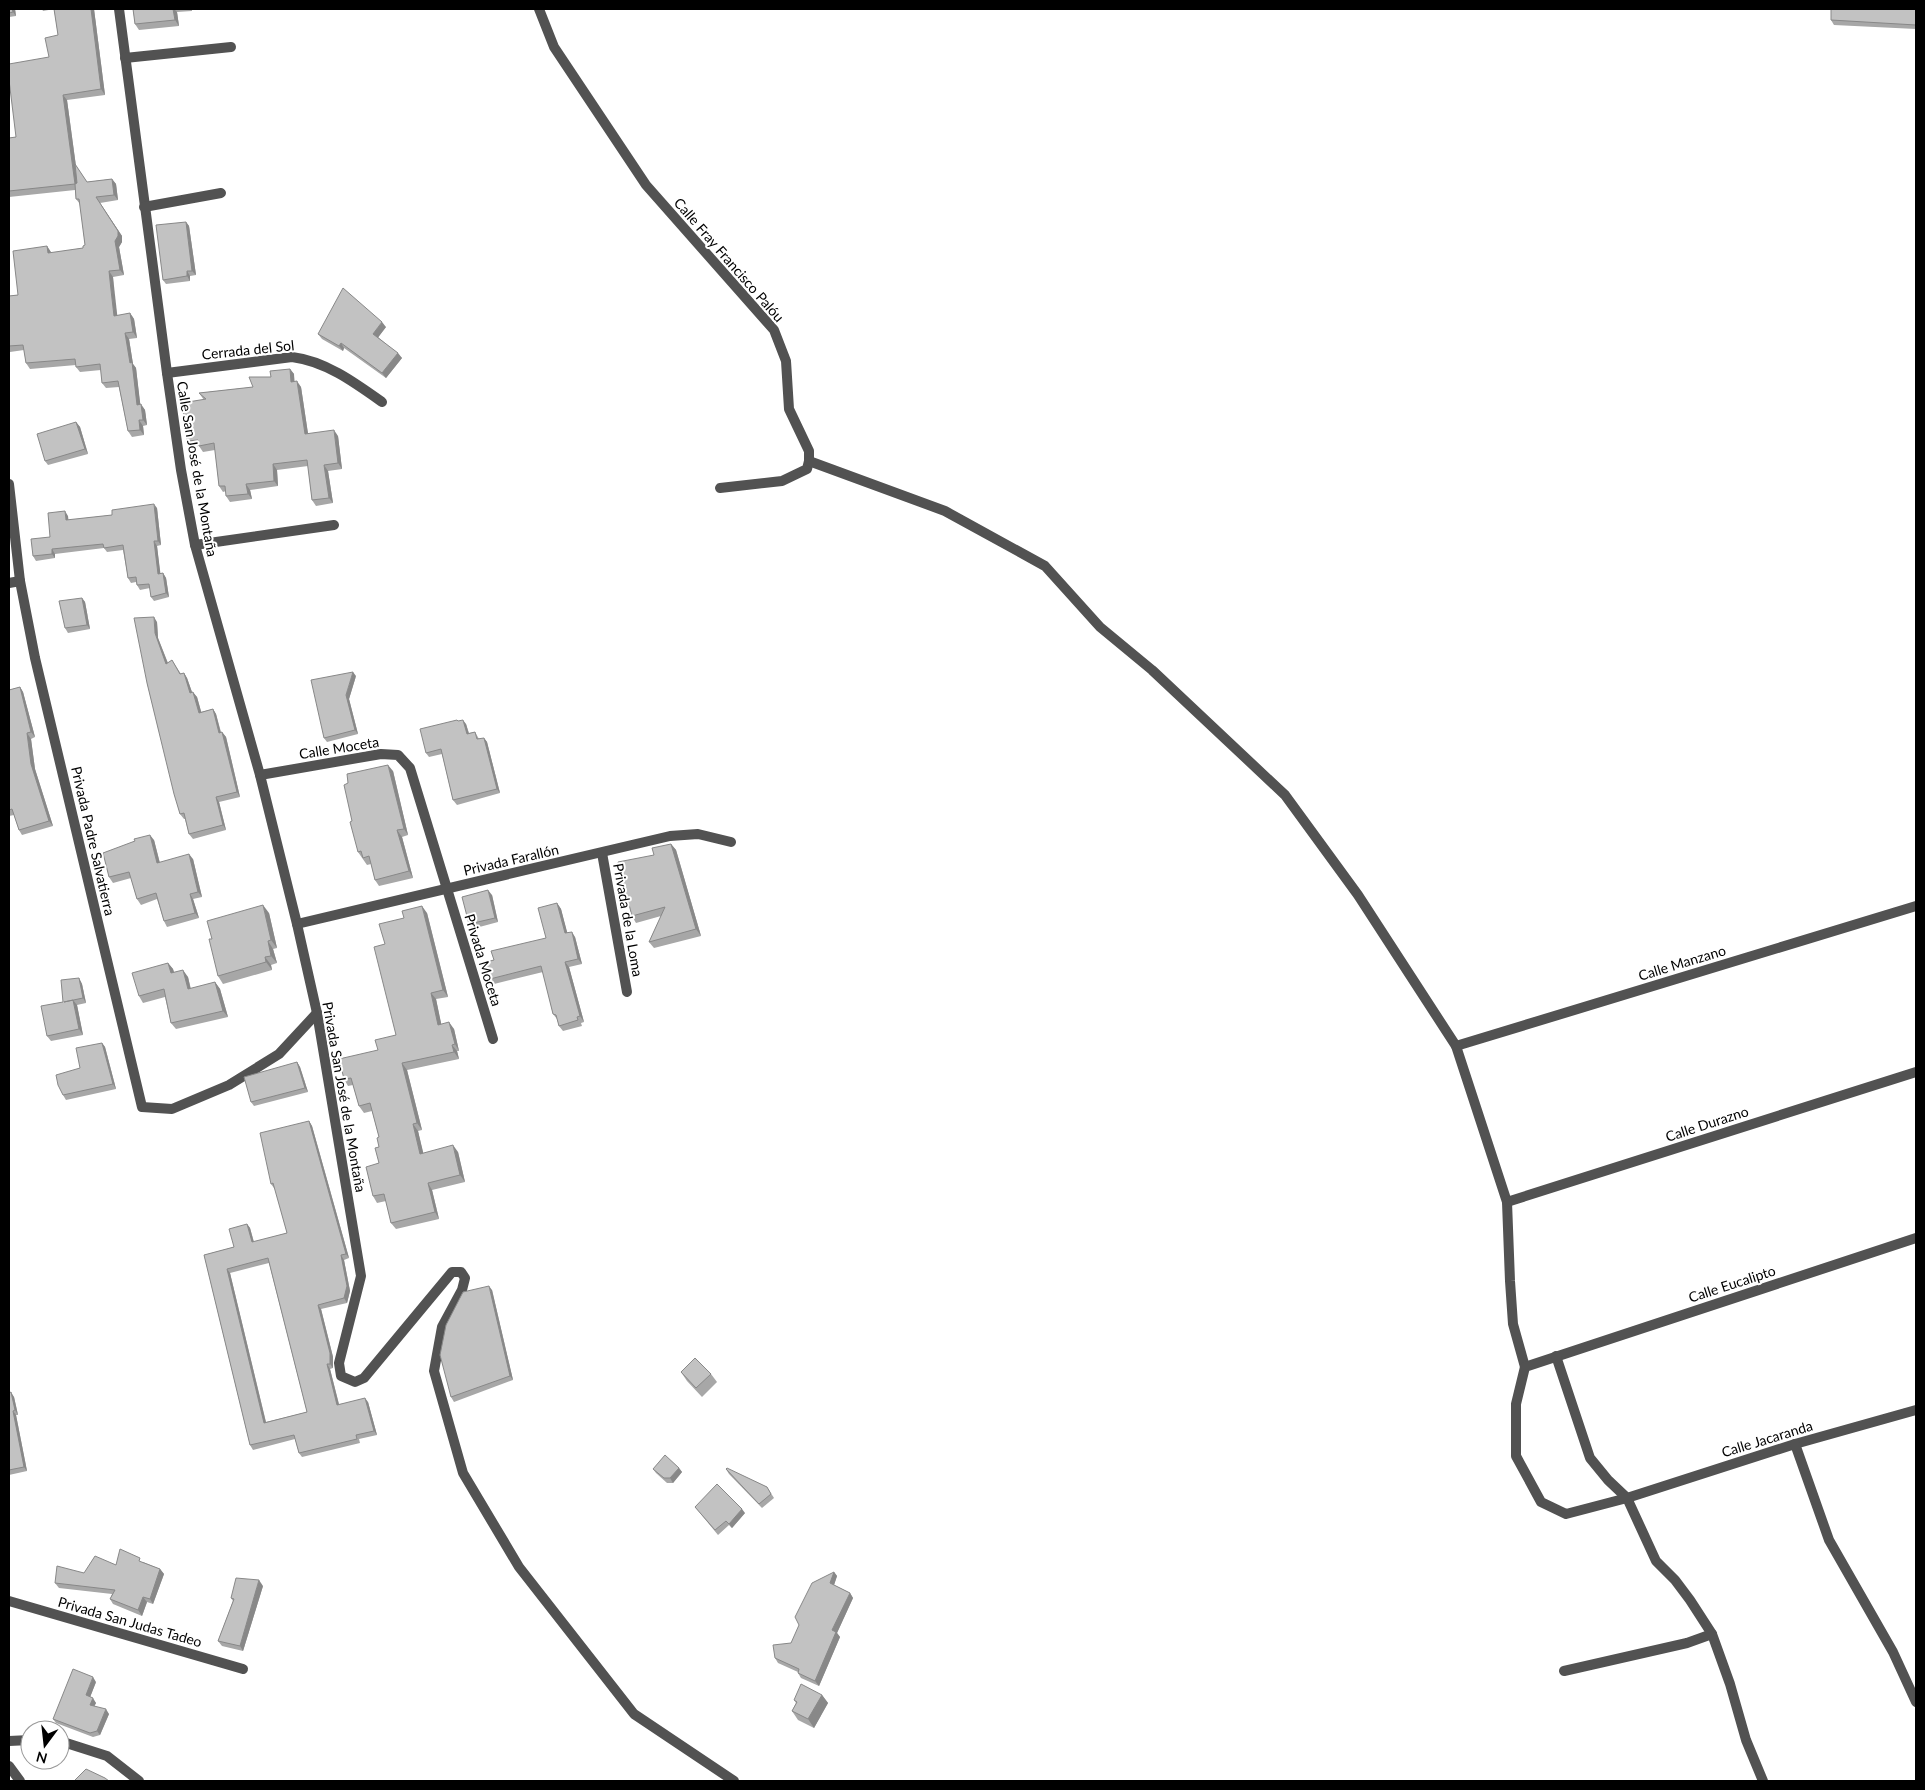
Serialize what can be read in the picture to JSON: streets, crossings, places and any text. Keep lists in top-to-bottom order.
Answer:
{
  "streets": {
    "street": [
      "Calle Fray Francisco Palóu",
      "Cerrada del Sol",
      "Calle San José de la Montaña",
      "Calle Moceta",
      "Privada Padre Salvatierra",
      "Privada Farallón",
      "Privada de la Loma",
      "Privada Moceta",
      "Calle Manzano",
      "Privada San José de la Montaña",
      "Calle Durazno",
      "Calle Eucalipto",
      "Calle Jacaranda",
      "Privada San Judas Tadeo"
    ]
  },
  "crossings": [
    ["Cerrada del Sol", "Calle San José de la Montaña"],
    ["Calle San José de la Montaña", "Calle Moceta"],
    ["Calle San José de la Montaña", "Privada Farallón"],
    ["Calle San José de la Montaña", "Privada San José de la Montaña"],
    ["Calle Moceta", "Privada Farallón"],
    ["Calle Moceta", "Privada Moceta"],
    ["Privada Padre Salvatierra", "Privada San José de la Montaña"],
    ["Privada Farallón", "Privada de la Loma"],
    ["Privada Farallón", "Privada Moceta"],
    ["Privada Farallón", "Privada San José de la Montaña"],
    ["Calle Eucalipto", "Calle Jacaranda"]
  ],
  "north": "bottom"
}
